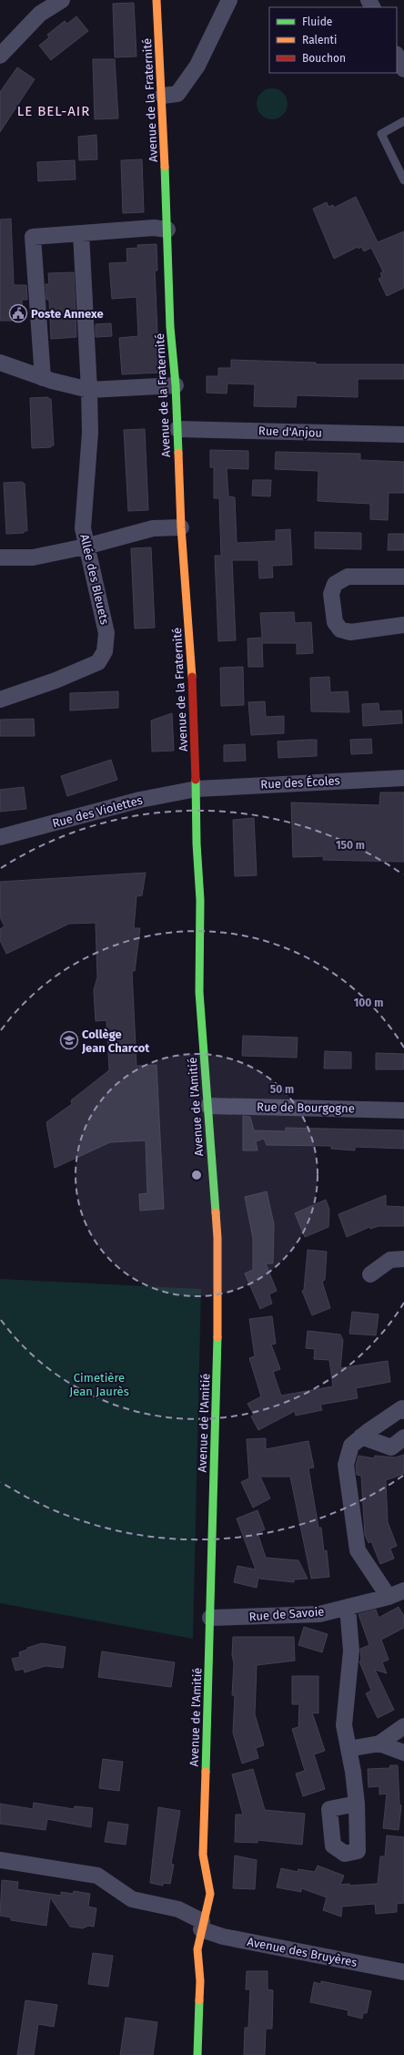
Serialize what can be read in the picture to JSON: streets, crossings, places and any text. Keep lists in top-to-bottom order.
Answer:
{
  "streets": {
    "street": [
      "Avenue de la Fraternité",
      "Rue d'Anjou",
      "Allée des Bleuets",
      "Rue des Écoles",
      "Rue des Violettes",
      "Avenue de l'Amitié",
      "Rue de Bourgogne",
      "Rue de Savoie",
      "Avenue des Bruyères"
    ]
  },
  "crossings": [
    ["Avenue de la Fraternité", "Rue d'Anjou"],
    ["Avenue de la Fraternité", "Rue des Écoles"],
    ["Avenue de la Fraternité", "Rue des Violettes"],
    ["Avenue de la Fraternité", "Avenue de l'Amitié"],
    ["Rue des Écoles", "Rue des Violettes"],
    ["Rue des Écoles", "Avenue de l'Amitié"],
    ["Rue des Violettes", "Avenue de l'Amitié"],
    ["Avenue de l'Amitié", "Rue de Bourgogne"],
    ["Avenue de l'Amitié", "Rue de Savoie"],
    ["Avenue de l'Amitié", "Avenue des Bruyères"]
  ],
  "districts": ["LE BEL-AIR"],
  "parks": ["Cimetière Jean Jaurès"],
  "places": {
    "public building": ["Poste Annexe"],
    "school or university": ["Collège Jean Charcot"]
  },
  "legend": ["Fluide", "Ralenti", "Bouchon"],
  "rings": ["150 m", "100 m", "50 m"]
}
